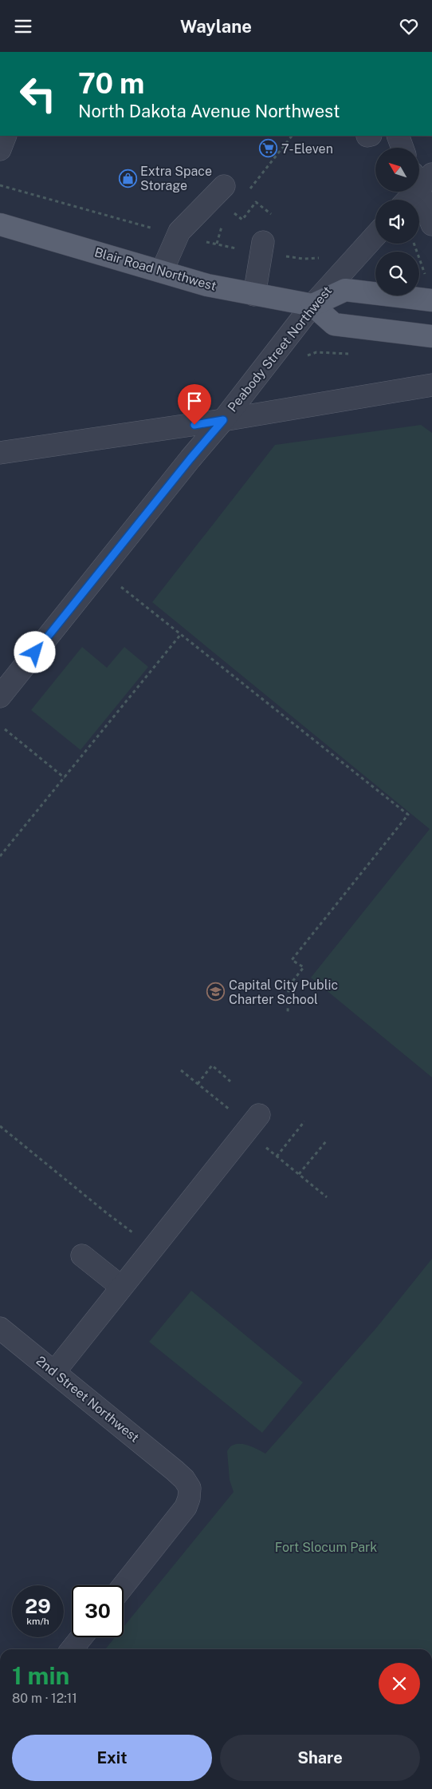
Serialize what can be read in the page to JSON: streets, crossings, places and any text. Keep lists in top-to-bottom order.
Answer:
{
  "streets": {
    "main road": ["Blair Road Northwest"],
    "street": ["Peabody Street Northwest", "2nd Street Northwest"]
  },
  "crossings": [
    ["Blair Road Northwest", "Peabody Street Northwest"]
  ],
  "parks": ["Fort Slocum Park"],
  "places": {
    "supermarket": ["7-Eleven"],
    "shop": ["Extra Space Storage"],
    "school or university": ["Capital City Public Charter School"]
  },
  "north": "top left",
  "page": {
    "header": "Waylane",
    "turn": ["70 m", "North Dakota Avenue Northwest"],
    "speed": "29 km/h",
    "limit": "30",
    "heading": ["1 min", "80 m · 12:11"],
    "buttons": ["Exit", "Share"]
  }
}
